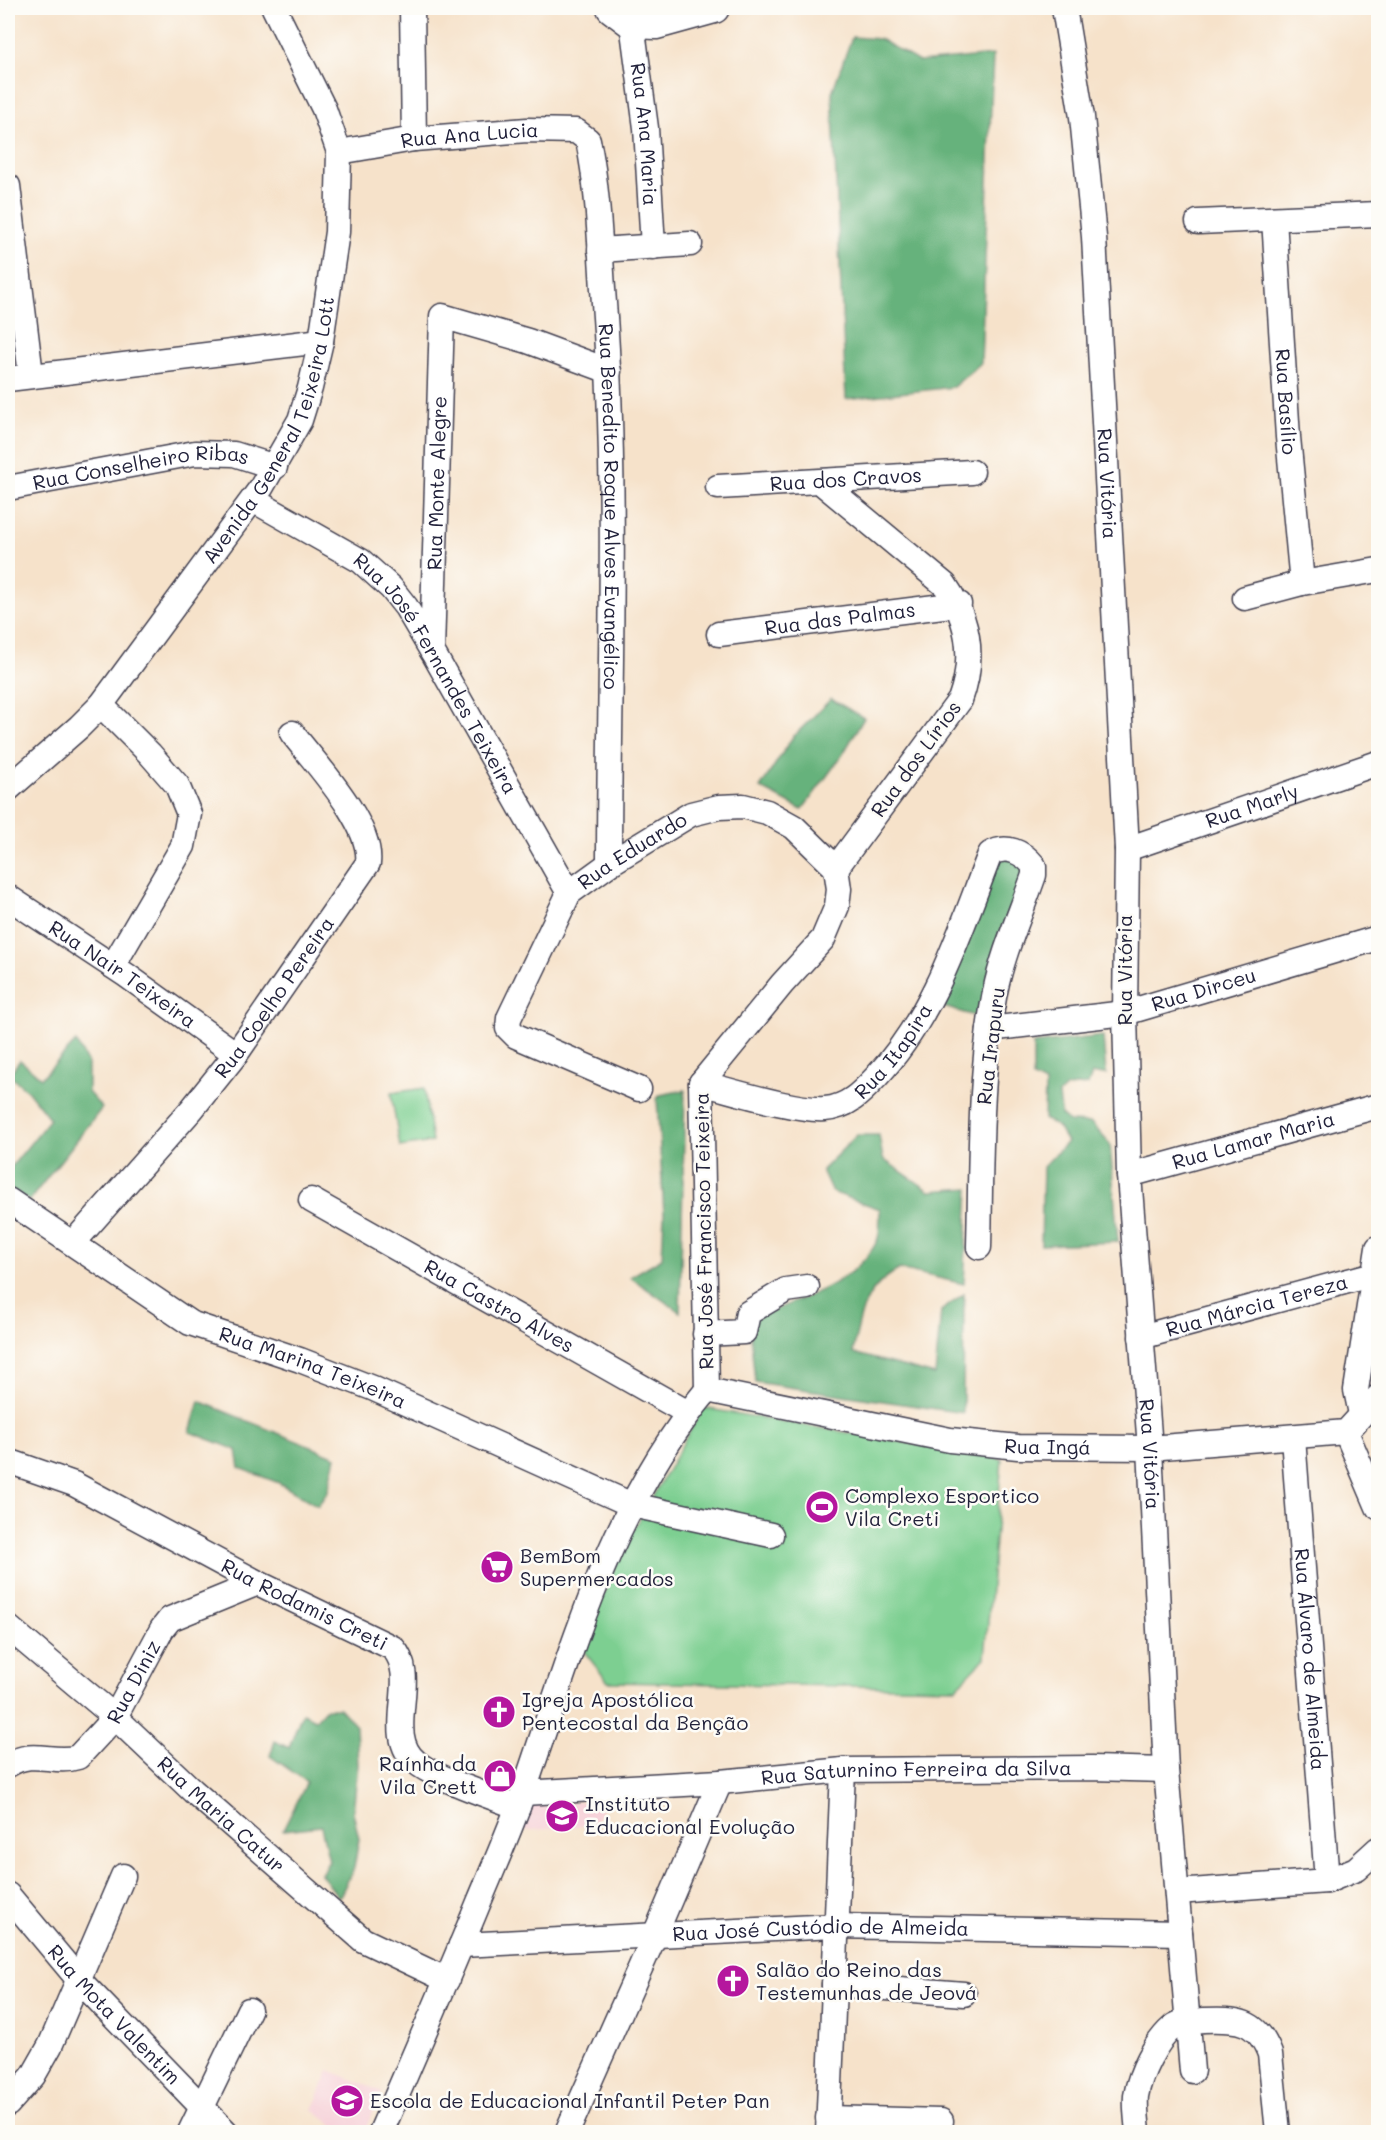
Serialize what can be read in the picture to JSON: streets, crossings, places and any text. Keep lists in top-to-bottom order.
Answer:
{
  "streets": {
    "street": [
      "Rua Ana Maria",
      "Rua Ana Lucia",
      "Rua Basílio",
      "Avenida General Teixeira Lott",
      "Rua Conselheiro Ribas",
      "Rua dos Cravos",
      "Rua Monte Alegre",
      "Rua Vitória",
      "Rua Benedito Roque Alves Evangélico",
      "Rua das Palmas",
      "Rua José Fernandes Teixeira",
      "Rua dos Lírios",
      "Rua Marly",
      "Rua Eduardo",
      "Rua Nair Teixeira",
      "Rua Dirceu",
      "Rua Coelho Pereira",
      "Rua Irapuru",
      "Rua Itapira",
      "Rua Lamar Maria",
      "Rua José Francisco Teixeira",
      "Rua Márcia Tereza",
      "Rua Castro Alves",
      "Rua Marina Teixeira",
      "Rua Ingá",
      "Rua Rodamis Creti",
      "Rua Álvaro de Almeida",
      "Rua Diniz",
      "Rua Saturnino Ferreira da Silva",
      "Rua Maria Catur",
      "Rua José Custódio de Almeida",
      "Rua Mota Valentim"
    ]
  },
  "crossings": [
    ["Rua Ana Lucia", "Avenida General Teixeira Lott"],
    ["Rua Ana Lucia", "Rua Benedito Roque Alves Evangélico"],
    ["Avenida General Teixeira Lott", "Rua Conselheiro Ribas"],
    ["Avenida General Teixeira Lott", "Rua José Fernandes Teixeira"],
    ["Rua Monte Alegre", "Rua Benedito Roque Alves Evangélico"],
    ["Rua Monte Alegre", "Rua José Fernandes Teixeira"],
    ["Rua Vitória", "Rua Marly"],
    ["Rua Vitória", "Rua Dirceu"],
    ["Rua Vitória", "Rua Lamar Maria"],
    ["Rua Vitória", "Rua Márcia Tereza"],
    ["Rua Vitória", "Rua Ingá"],
    ["Rua Vitória", "Rua Saturnino Ferreira da Silva"],
    ["Rua Vitória", "Rua José Custódio de Almeida"],
    ["Rua Benedito Roque Alves Evangélico", "Rua Eduardo"],
    ["Rua das Palmas", "Rua dos Lírios"],
    ["Rua José Fernandes Teixeira", "Rua Eduardo"],
    ["Rua dos Lírios", "Rua Eduardo"],
    ["Rua dos Lírios", "Rua José Francisco Teixeira"],
    ["Rua Eduardo", "Rua José Francisco Teixeira"],
    ["Rua Nair Teixeira", "Rua Coelho Pereira"],
    ["Rua Dirceu", "Rua Irapuru"],
    ["Rua Coelho Pereira", "Rua Marina Teixeira"],
    ["Rua Irapuru", "Rua Itapira"],
    ["Rua Itapira", "Rua José Francisco Teixeira"],
    ["Rua José Francisco Teixeira", "Rua Ingá"],
    ["Rua Ingá", "Rua Álvaro de Almeida"],
    ["Rua Rodamis Creti", "Rua Diniz"],
    ["Rua Rodamis Creti", "Rua Saturnino Ferreira da Silva"],
    ["Rua Diniz", "Rua Maria Catur"]
  ],
  "places": {
    "sports": ["Complexo Esportico Vila Creti"],
    "supermarket": ["BemBom Supermercados"],
    "church": ["Igreja Apostólica Pentecostal da Benção", "Salão do Reino das Testemunhas de Jeová"],
    "shop": ["Raínha da Vila Crett"],
    "school or university": ["Instituto Educacional Evolução", "Escola de Educacional Infantil Peter Pan"]
  }
}
